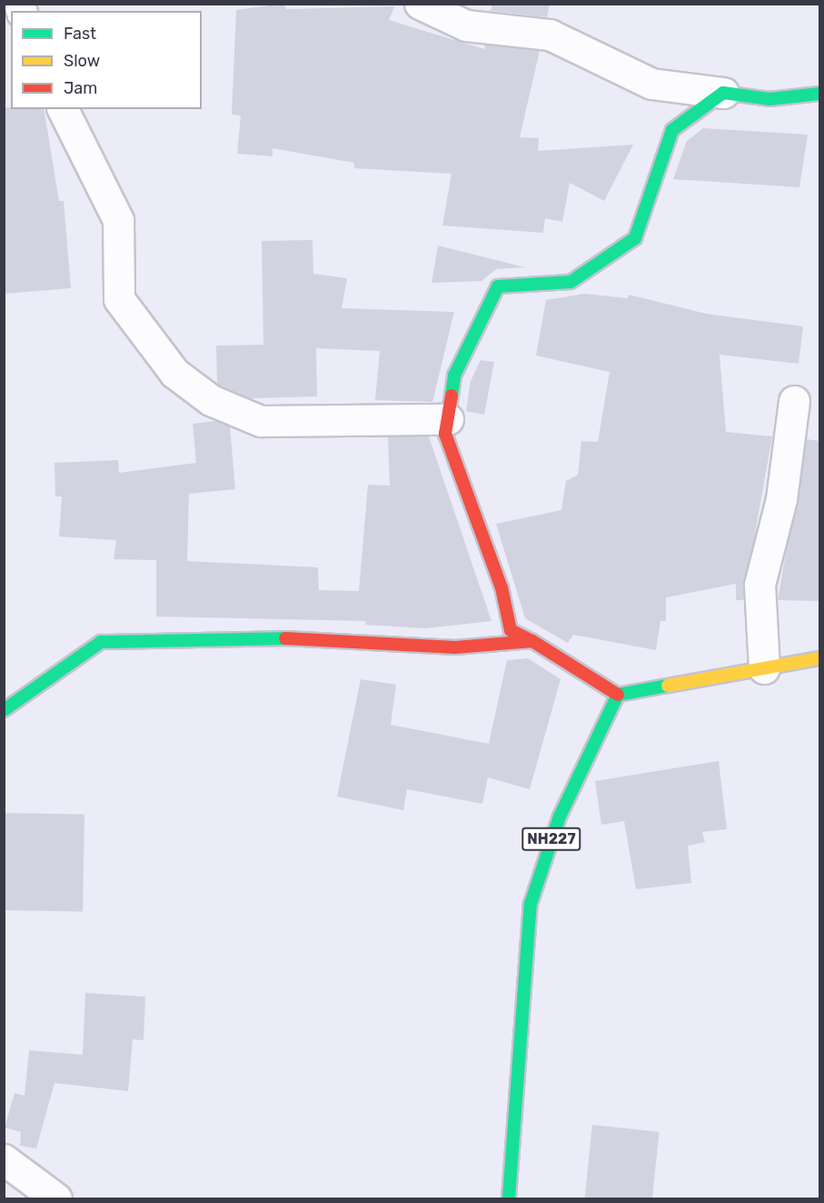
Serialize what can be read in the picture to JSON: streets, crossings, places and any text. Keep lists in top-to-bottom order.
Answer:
{
  "streets": {
    "main road": ["NH227"]
  },
  "legend": ["Fast", "Slow", "Jam"]
}
